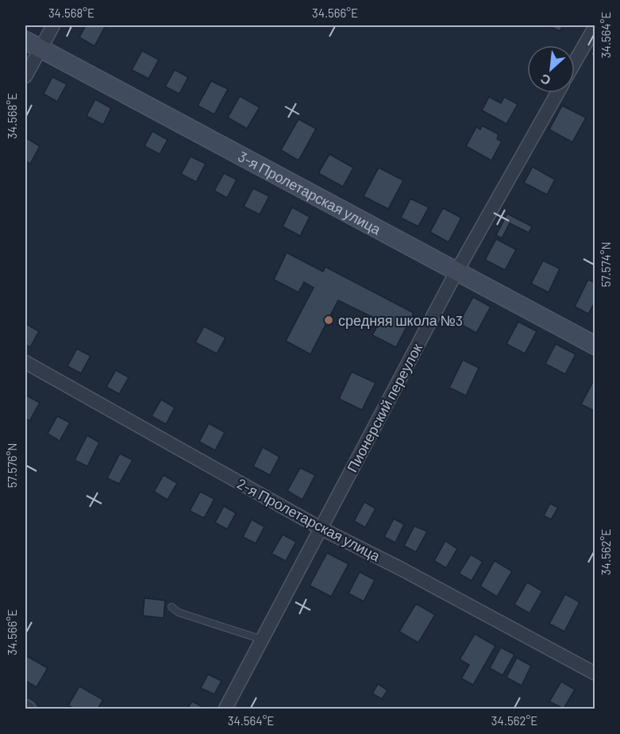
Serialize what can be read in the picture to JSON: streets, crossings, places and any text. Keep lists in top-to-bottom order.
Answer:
{
  "streets": {
    "street": ["3-я Пролетарская улица", "Пионерский переулок", "2-я Пролетарская улица"]
  },
  "crossings": [
    ["3-я Пролетарская улица", "Пионерский переулок"],
    ["Пионерский переулок", "2-я Пролетарская улица"]
  ],
  "places": ["средняя школа №3"],
  "north": "bottom left",
  "coordinates": [
    "34.568°E",
    "34.566°E",
    "34.564°E",
    "57.574°N",
    "57.576°N",
    "34.562°E"
  ]
}
